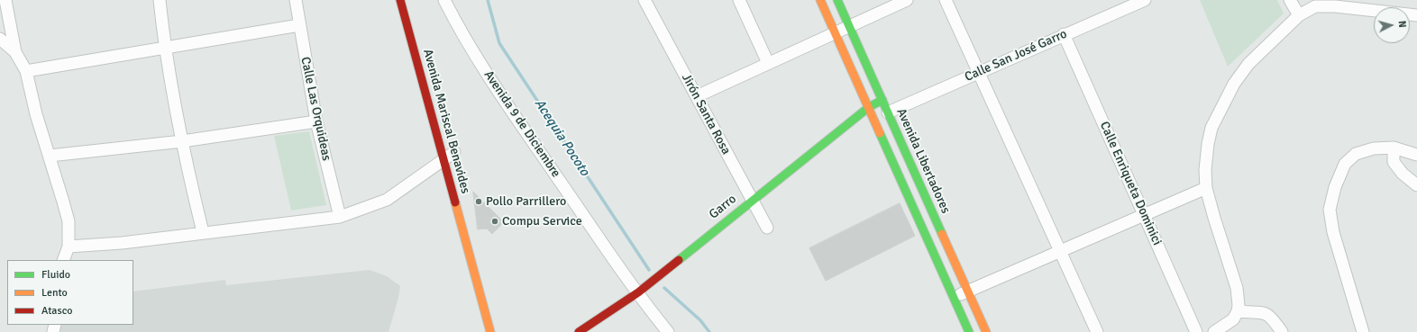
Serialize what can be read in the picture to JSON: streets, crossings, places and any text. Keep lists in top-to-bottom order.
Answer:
{
  "streets": {
    "main road": ["Avenida Mariscal Benavides", "Avenida Libertadores", "Garro"],
    "street": [
      "Calle San José Garro",
      "Calle Las Orquideas",
      "Jirón Santa Rosa",
      "Avenida 9 de Diciembre",
      "Calle Enriqueta Dominici"
    ]
  },
  "crossings": [
    ["Calle San José Garro", "Avenida Libertadores"],
    ["Calle San José Garro", "Calle Enriqueta Dominici"],
    ["Jirón Santa Rosa", "Garro"],
    ["Avenida 9 de Diciembre", "Garro"],
    ["Avenida Libertadores", "Garro"]
  ],
  "water": ["Acequia Pocoto"],
  "places": ["Pollo Parrillero", "Compu Service"],
  "legend": ["Fluido", "Lento", "Atasco"],
  "north": "right"
}
